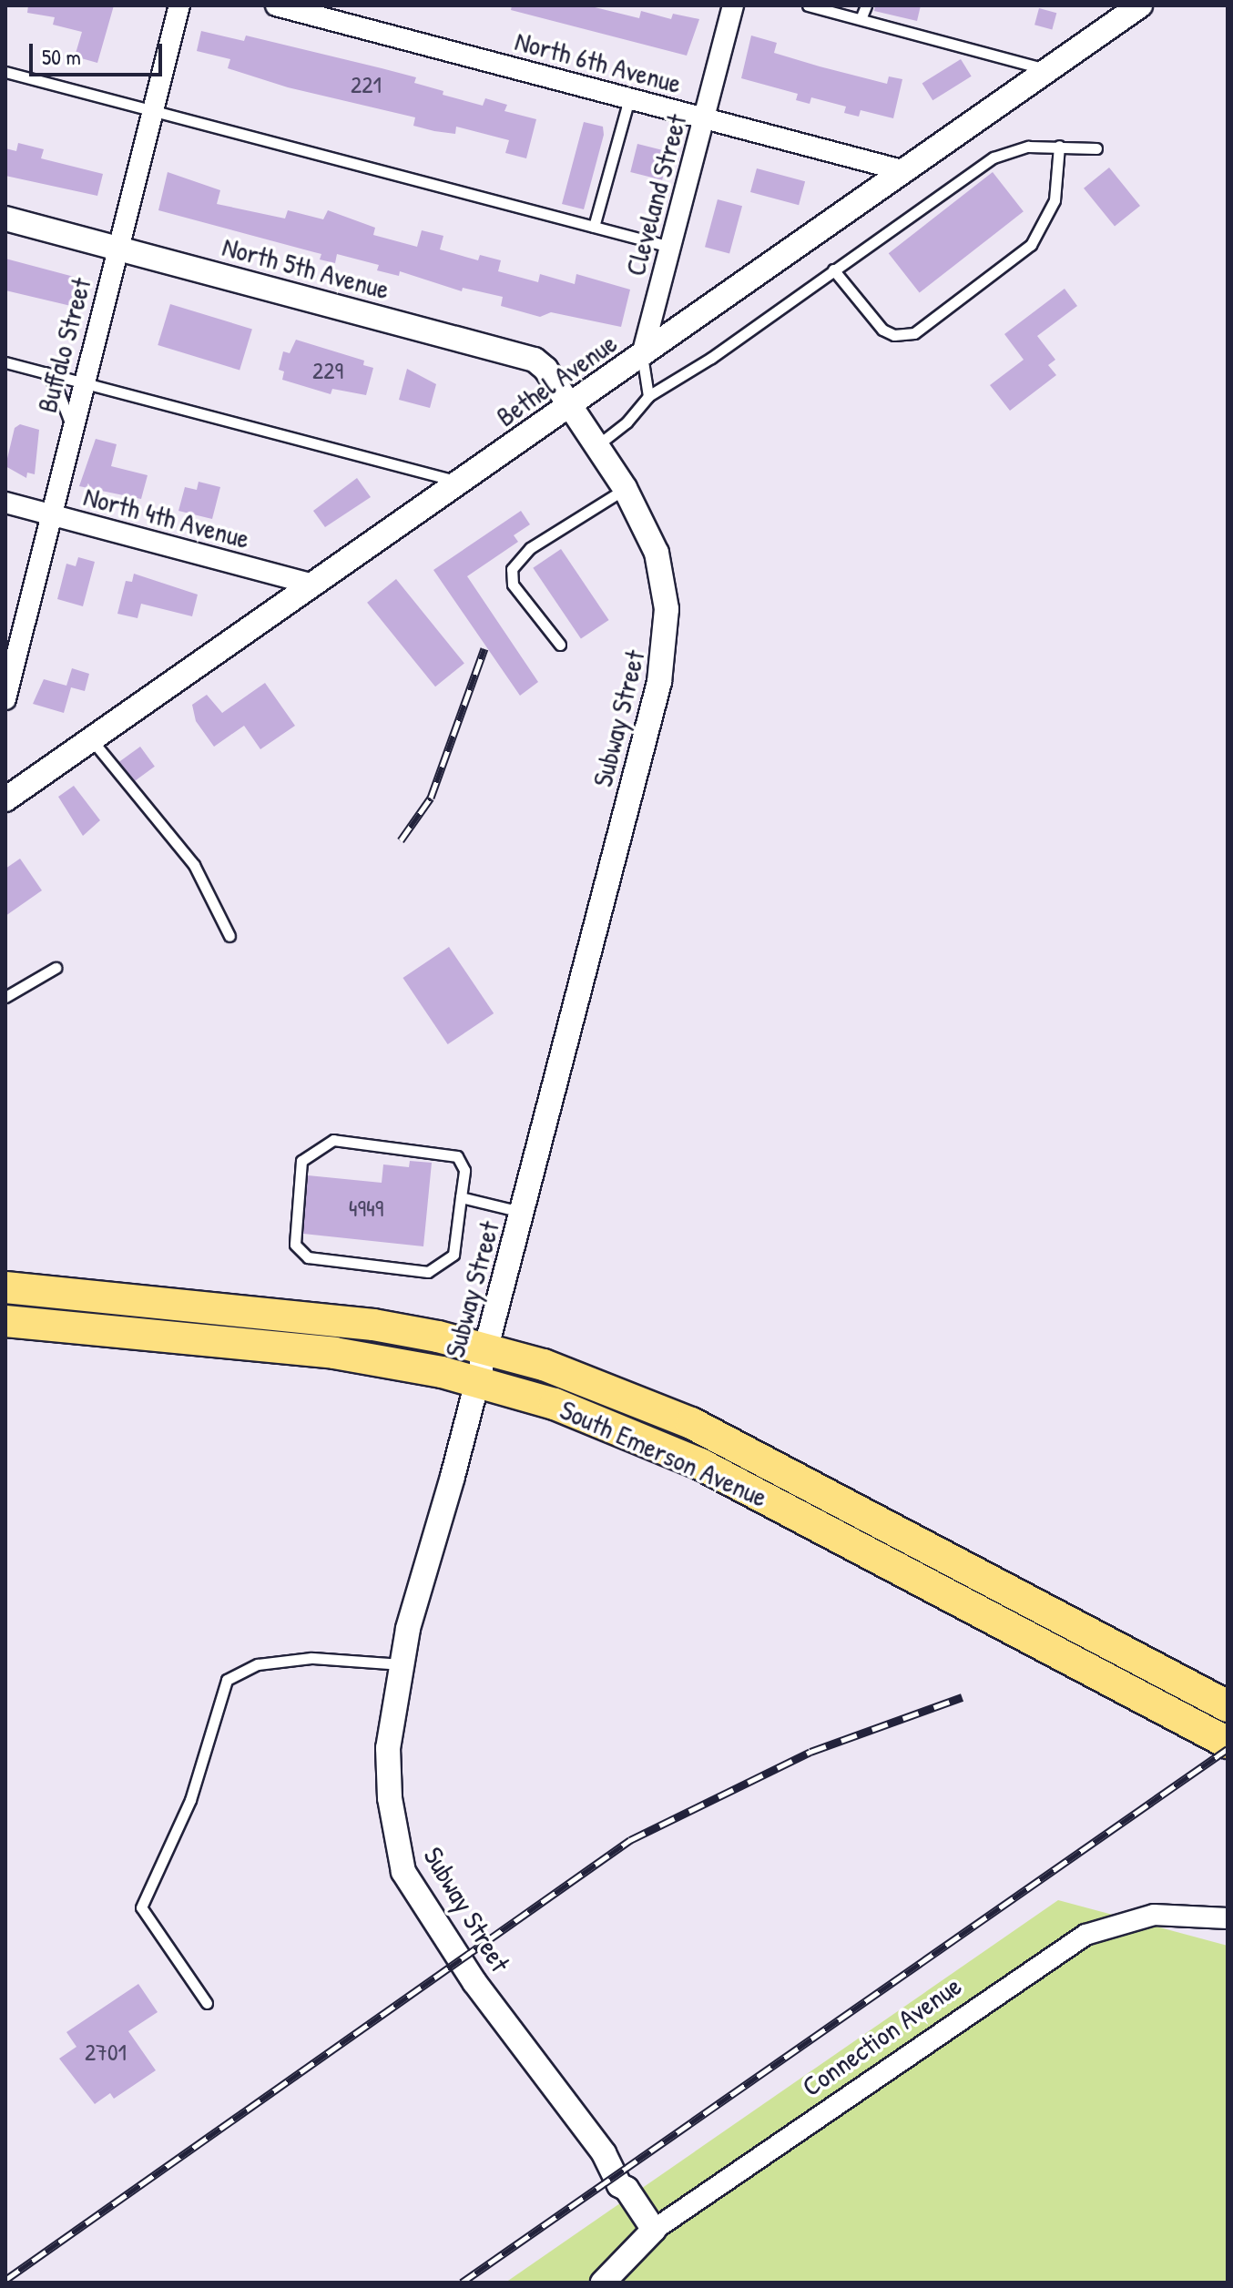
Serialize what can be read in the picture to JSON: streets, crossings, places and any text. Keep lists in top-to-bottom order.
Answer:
{
  "streets": {
    "main road": ["South Emerson Avenue"],
    "street": [
      "North 6th Avenue",
      "Cleveland Street",
      "North 5th Avenue",
      "Buffalo Street",
      "Bethel Avenue",
      "North 4th Avenue",
      "Subway Street",
      "Connection Avenue"
    ]
  },
  "crossings": [
    ["North 6th Avenue", "Cleveland Street"],
    ["North 6th Avenue", "Bethel Avenue"],
    ["Cleveland Street", "Bethel Avenue"],
    ["North 5th Avenue", "Buffalo Street"],
    ["North 5th Avenue", "Bethel Avenue"],
    ["North 5th Avenue", "Subway Street"],
    ["Buffalo Street", "North 4th Avenue"],
    ["Bethel Avenue", "North 4th Avenue"],
    ["Bethel Avenue", "Subway Street"],
    ["Subway Street", "South Emerson Avenue"],
    ["Subway Street", "Connection Avenue"]
  ],
  "house_numbers": [
    "221",
    "229",
    "4949",
    "2701"
  ],
  "scale_bar": "50 m"
}
